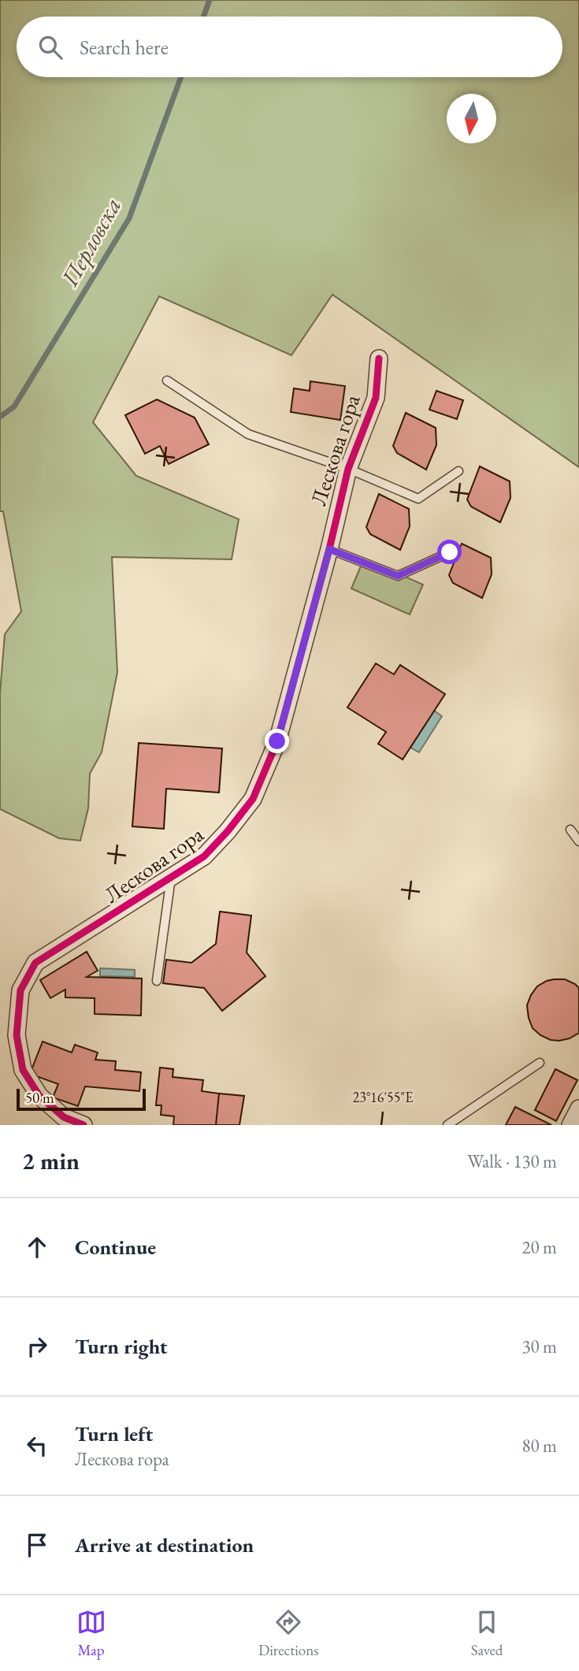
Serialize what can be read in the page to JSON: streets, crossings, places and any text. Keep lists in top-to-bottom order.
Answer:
{
  "streets": {
    "street": ["Лескова гора"]
  },
  "water": ["Перловска"],
  "scale_bar": "50 m",
  "north": "bottom",
  "page": {
    "search": "Search here",
    "scale": "50 m",
    "heading": ["2 min", "Walk · 130 m"],
    "list": [
      ["Continue", "20 m"],
      ["Turn right", "30 m"],
      ["Turn left", "Лескова гора", "80 m"],
      "Arrive at destination"
    ],
    "nav": ["Map", "Directions", "Saved"]
  },
  "coordinates": ["23°16'55\"E"]
}
